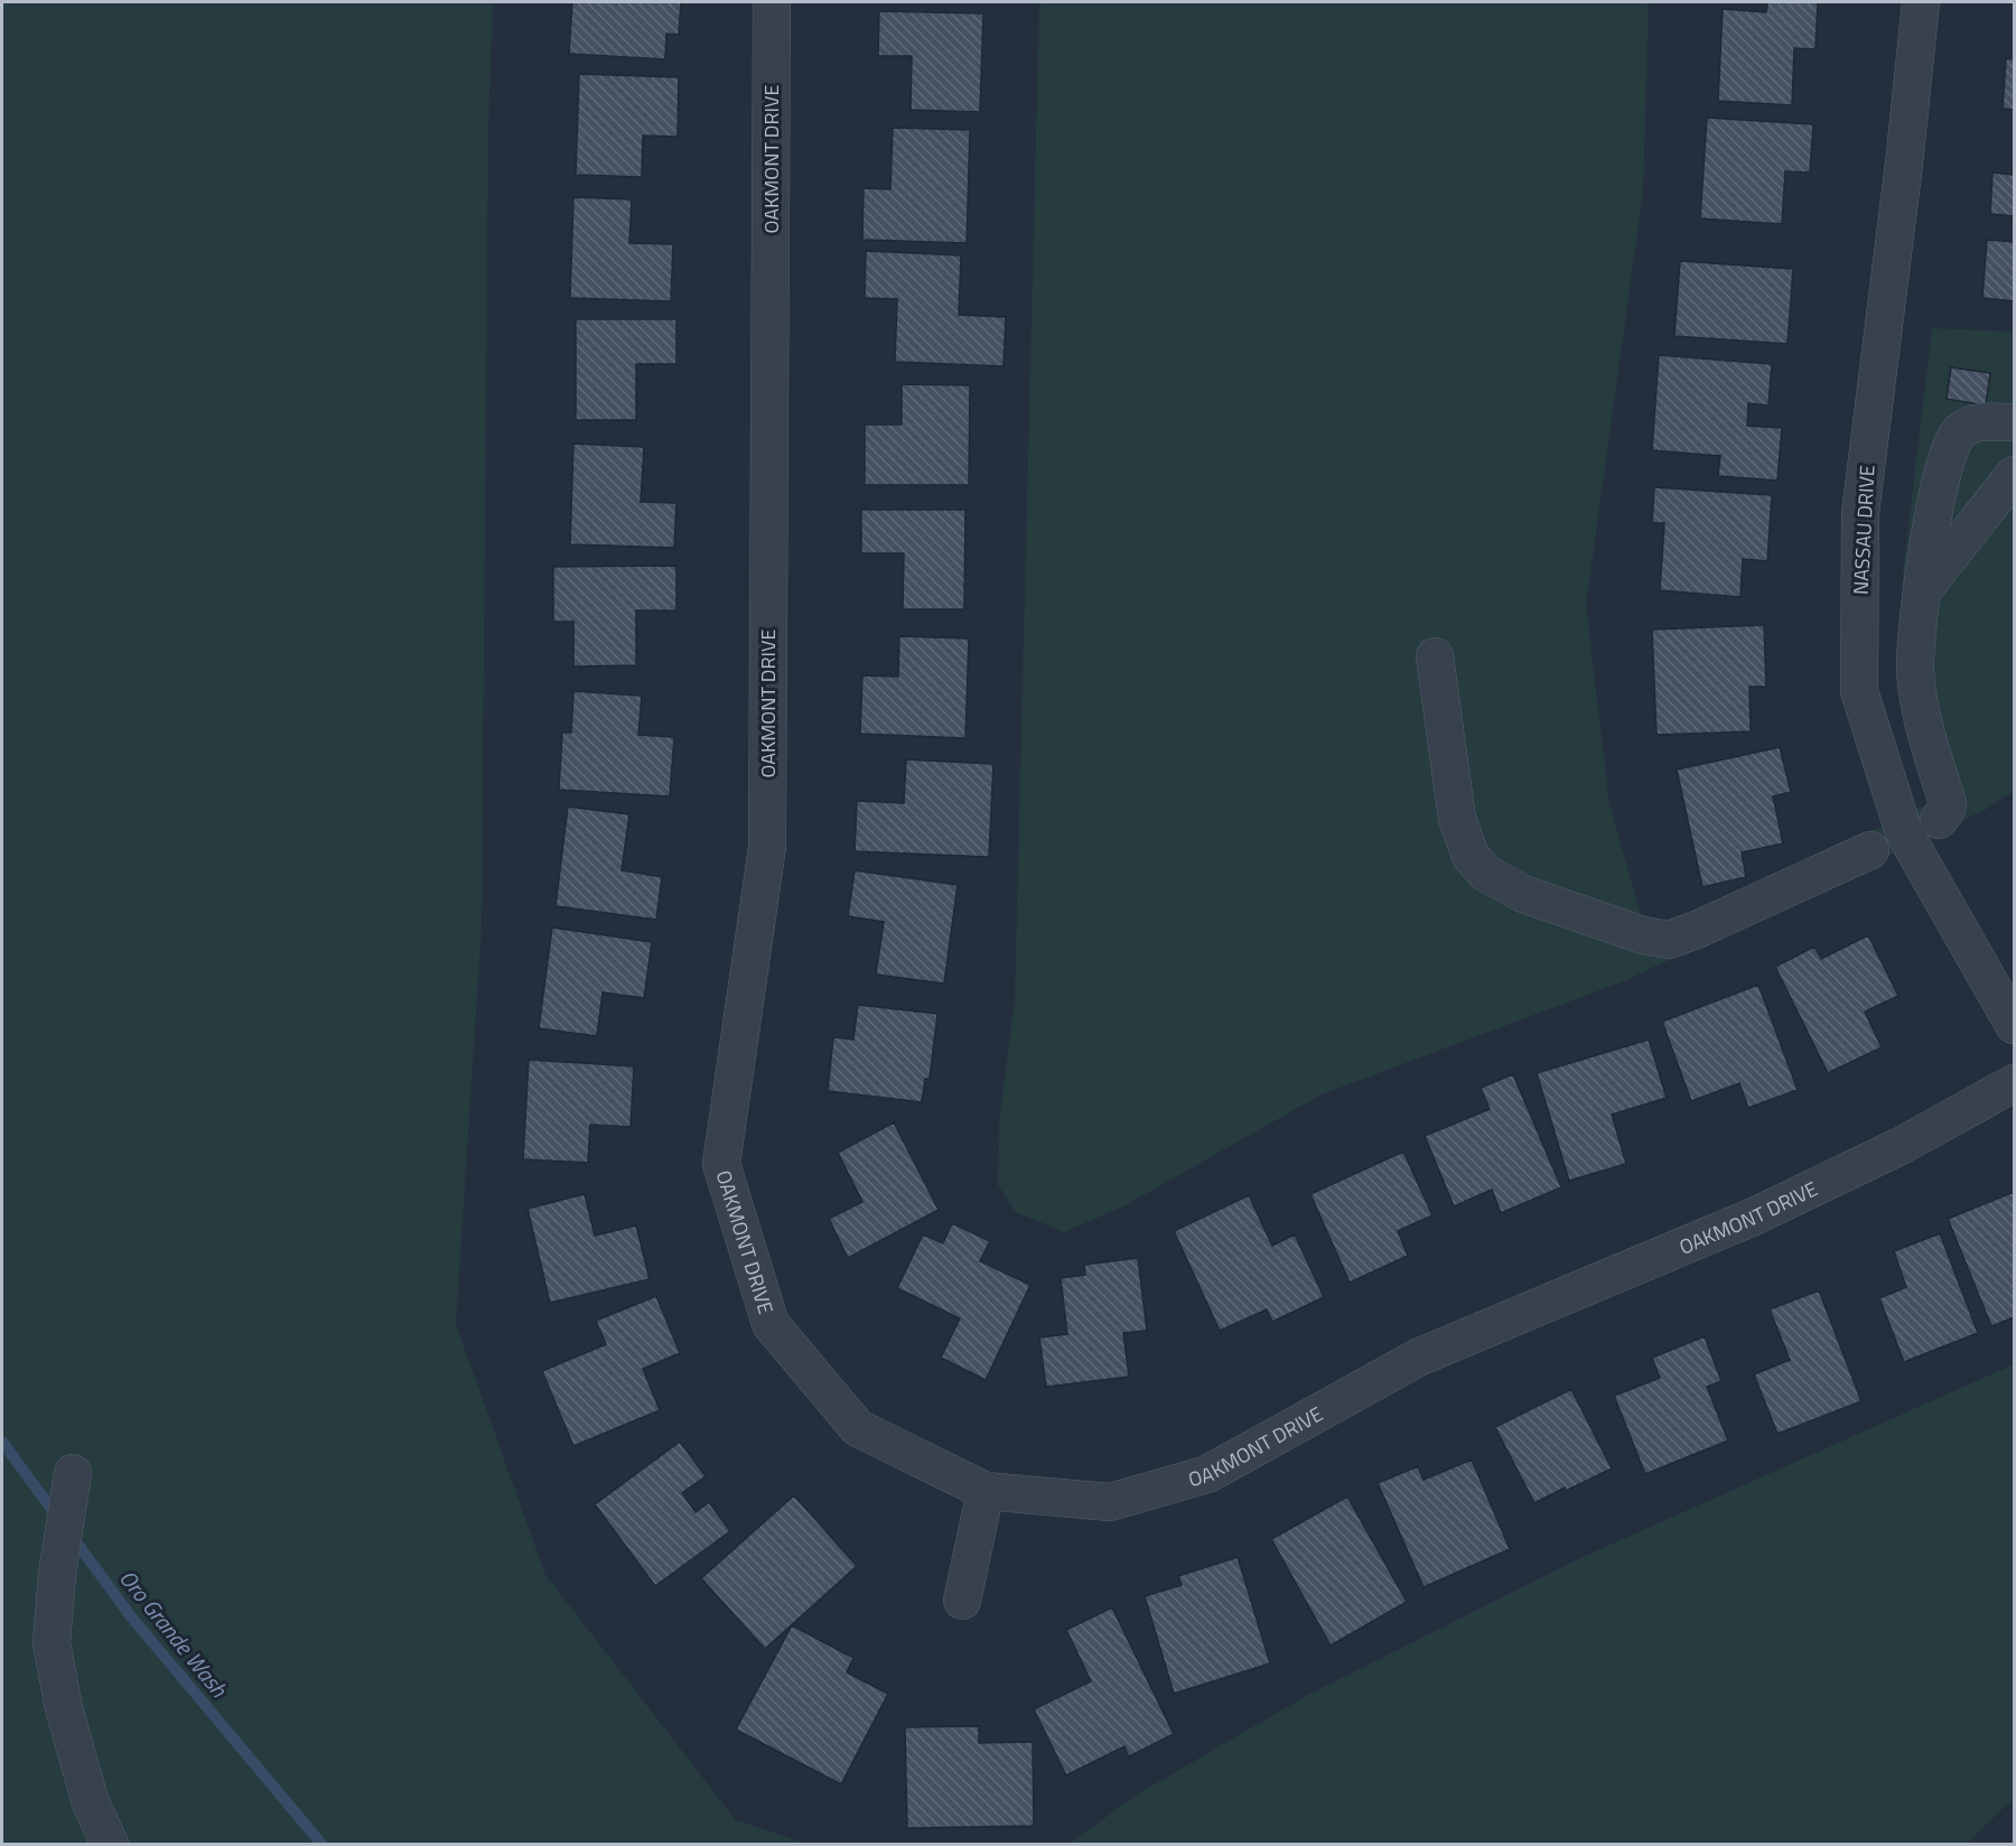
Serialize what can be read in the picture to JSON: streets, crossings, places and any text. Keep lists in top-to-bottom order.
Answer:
{
  "streets": {
    "street": ["OAKMONT DRIVE", "NASSAU DRIVE"]
  },
  "water": ["Oro Grande Wash"]
}
